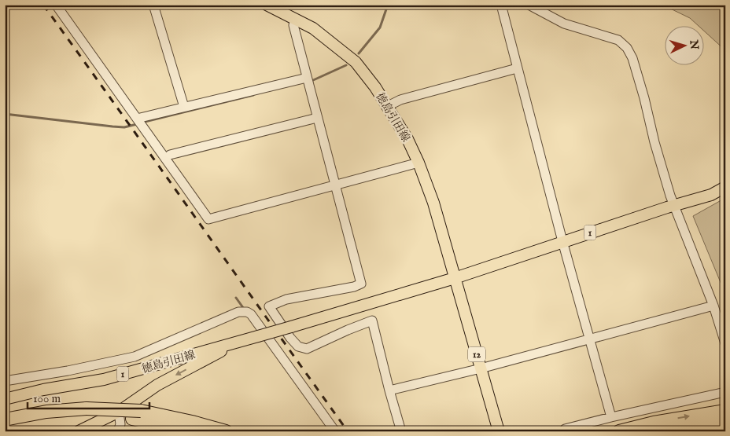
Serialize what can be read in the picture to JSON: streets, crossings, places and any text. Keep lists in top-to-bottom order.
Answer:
{
  "streets": {
    "main road": ["徳島引田線", "1", "12"]
  },
  "crossings": [
    ["徳島引田線", "12"]
  ],
  "scale_bar": "100 m",
  "north": "right"
}
